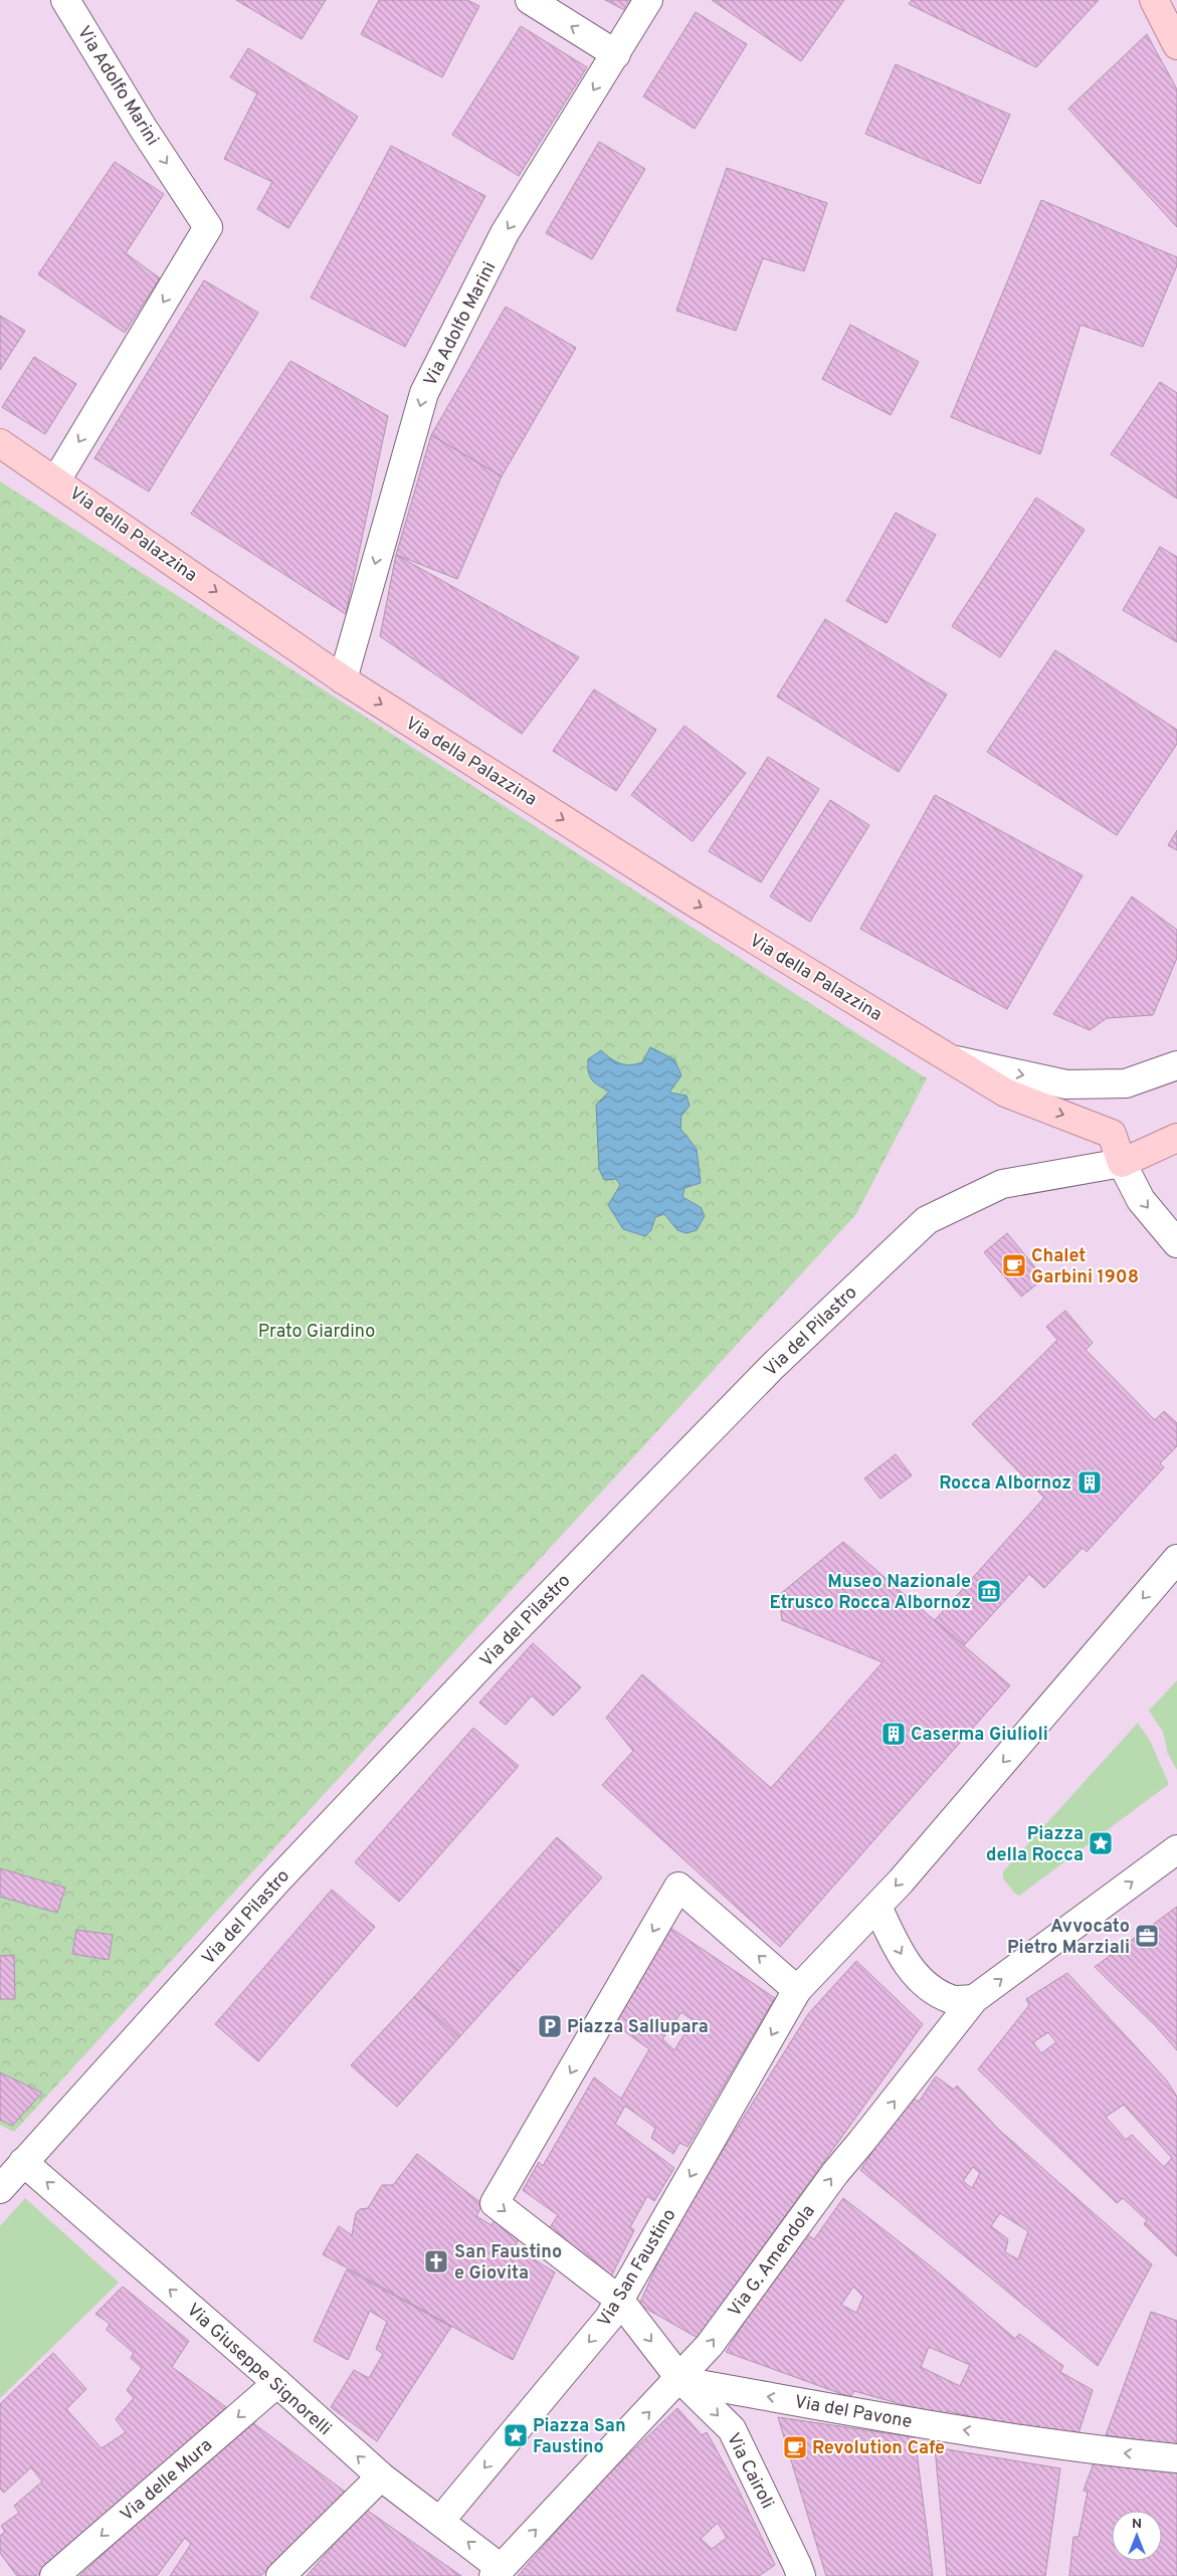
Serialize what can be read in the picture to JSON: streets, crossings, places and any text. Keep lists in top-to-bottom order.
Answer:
{
  "streets": {
    "main road": ["Via della Palazzina"],
    "street": [
      "Via Adolfo Marini",
      "Via del Pilastro",
      "Via G. Amendola",
      "Via San Faustino",
      "Via Giuseppe Signorelli",
      "Via del Pavone",
      "Via Cairoli",
      "Via delle Mura"
    ]
  },
  "crossings": [
    ["Via Adolfo Marini", "Via della Palazzina"],
    ["Via della Palazzina", "Via del Pilastro"],
    ["Via del Pilastro", "Via Giuseppe Signorelli"],
    ["Via G. Amendola", "Via del Pavone"],
    ["Via G. Amendola", "Via Cairoli"],
    ["Via San Faustino", "Via Giuseppe Signorelli"],
    ["Via Giuseppe Signorelli", "Via delle Mura"],
    ["Via del Pavone", "Via Cairoli"]
  ],
  "one_way": [
    "Via Adolfo Marini",
    "Via della Palazzina",
    "Via G. Amendola",
    "Via Giuseppe Signorelli",
    "Via del Pavone",
    "Via Cairoli"
  ],
  "parks": ["Prato Giardino"],
  "places": {
    "cafe": ["Chalet Garbini 1908", "Revolution Cafe"],
    "building": ["Rocca Albornoz", "Caserma Giulioli"],
    "museum": ["Museo Nazionale Etrusco Rocca Albornoz"],
    "place": ["Piazza della Rocca", "Piazza San Faustino"],
    "office": ["Avvocato Pietro Marziali"],
    "parking": ["Piazza Sallupara"],
    "church": ["San Faustino e Giovita"]
  },
  "north": "top"
}
